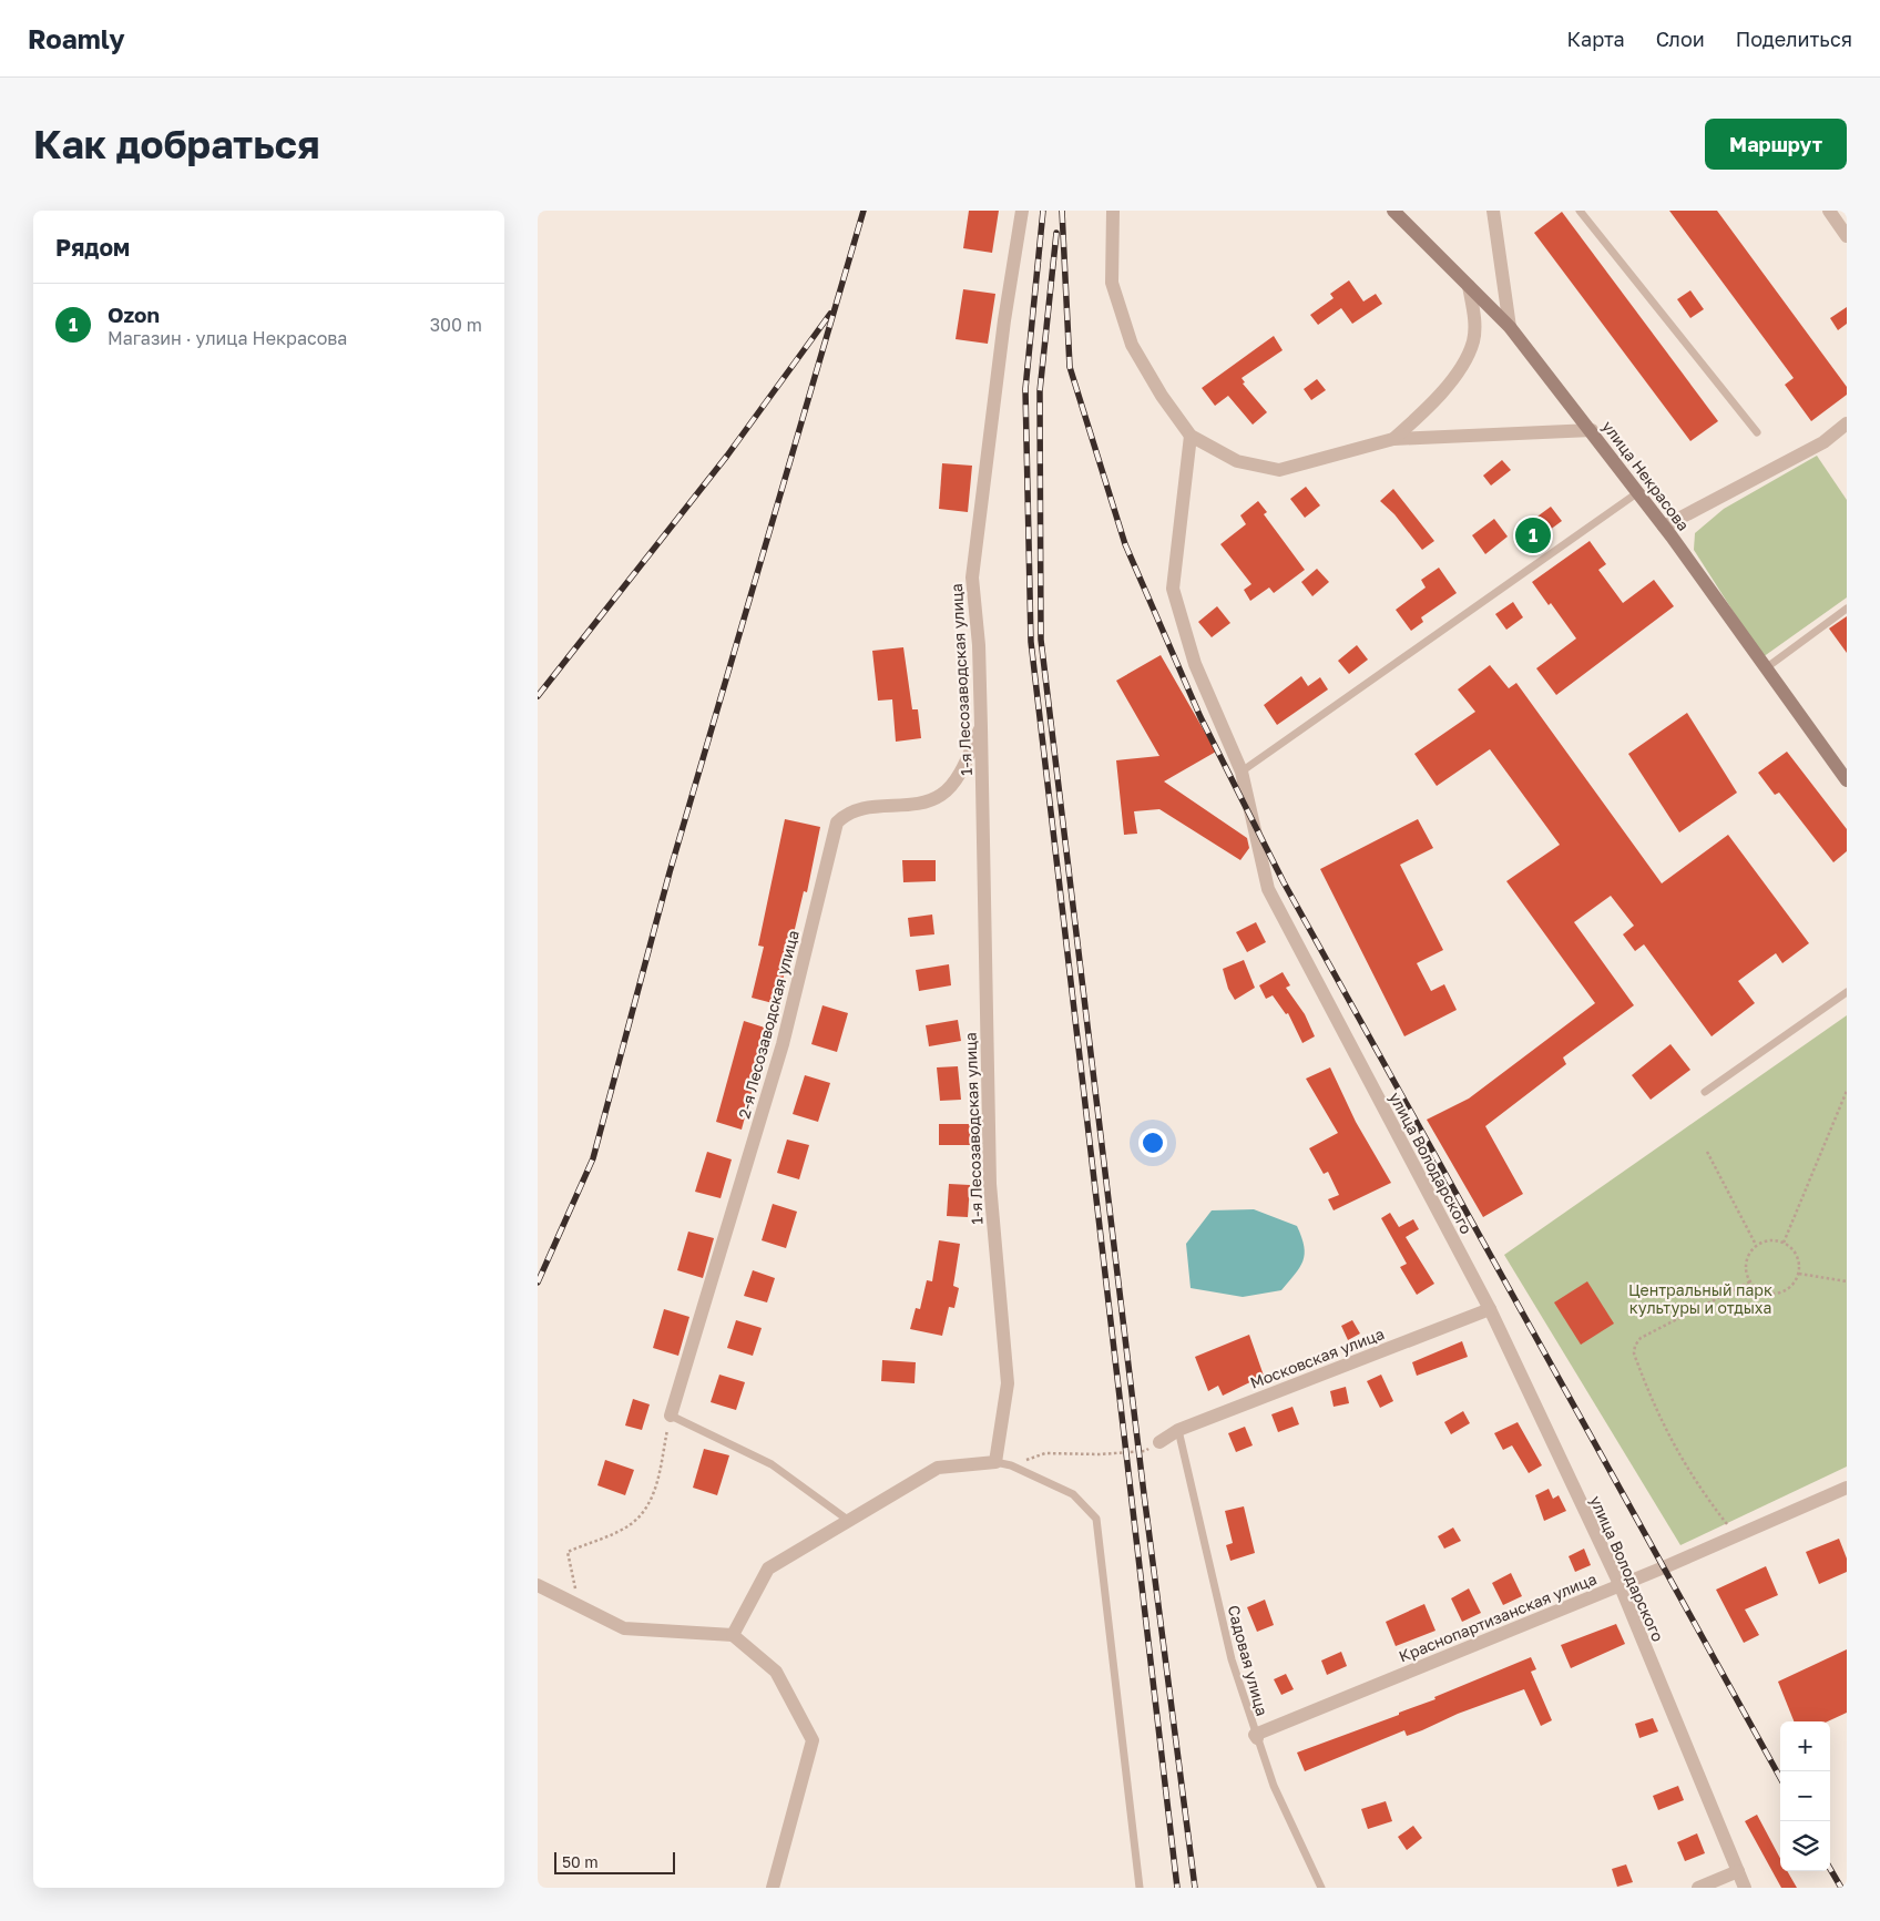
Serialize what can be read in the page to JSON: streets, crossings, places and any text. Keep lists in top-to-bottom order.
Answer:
{
  "streets": {
    "main road": ["улица Некрасова"],
    "street": [
      "1-я Лесозаводская улица",
      "2-я Лесозаводская улица",
      "улица Володарского",
      "Московская улица",
      "Краснопартизанская улица"
    ],
    "lane": ["Садовая улица"]
  },
  "crossings": [
    ["1-я Лесозаводская улица", "2-я Лесозаводская улица"],
    ["улица Володарского", "Московская улица"],
    ["улица Володарского", "Краснопартизанская улица"],
    ["Московская улица", "Садовая улица"],
    ["Краснопартизанская улица", "Садовая улица"]
  ],
  "parks": ["Центральный парк культуры и отдыха"],
  "scale_bar": "50 m",
  "page": {
    "header": "Roamly",
    "nav": ["Карта", "Слои", "Поделиться"],
    "buttons": "Маршрут",
    "title": "Как добраться",
    "heading": "Рядом",
    "list": [
      {
        "mark": "1",
        "name": "Ozon",
        "note": "Магазин · улица Некрасова",
        "value": "300 m"
      }
    ],
    "pins": "1",
    "map_buttons": ["+", "−"],
    "scale": "50 m"
  }
}
